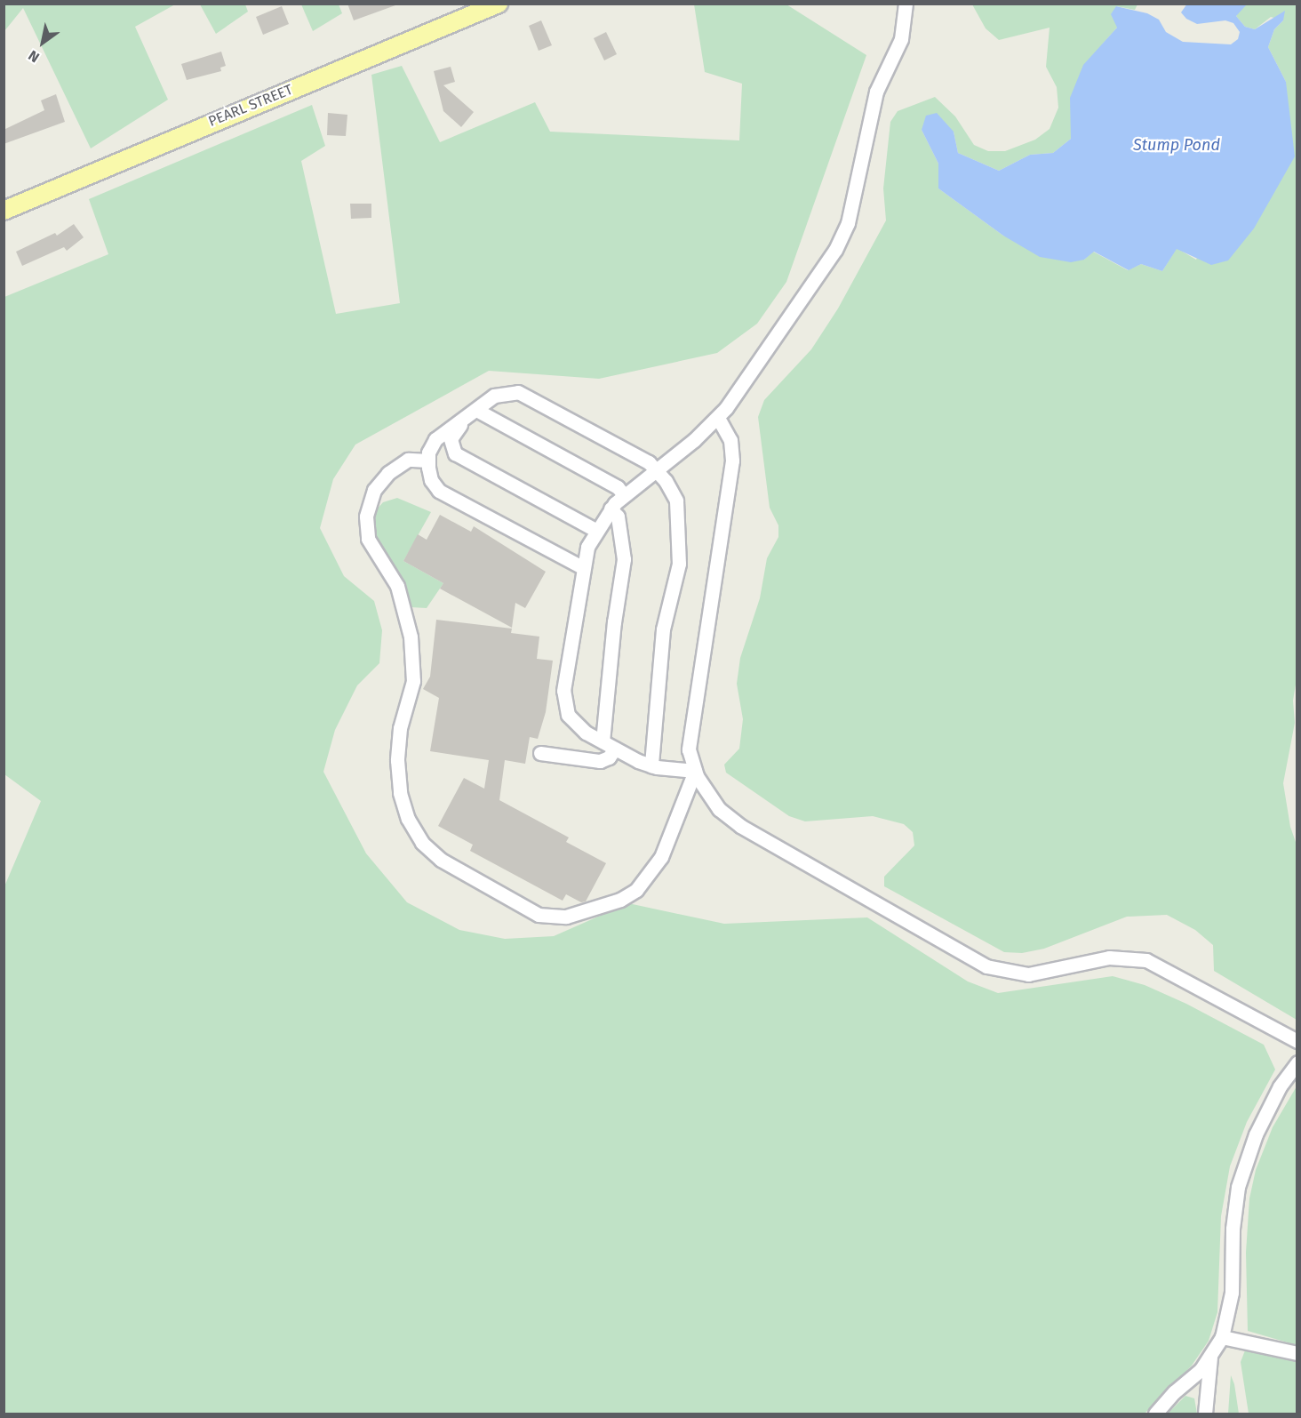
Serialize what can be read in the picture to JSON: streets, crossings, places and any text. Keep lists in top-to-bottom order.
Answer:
{
  "streets": {
    "main road": ["PEARL STREET"]
  },
  "water": ["Stump Pond"],
  "north": "bottom left"
}
